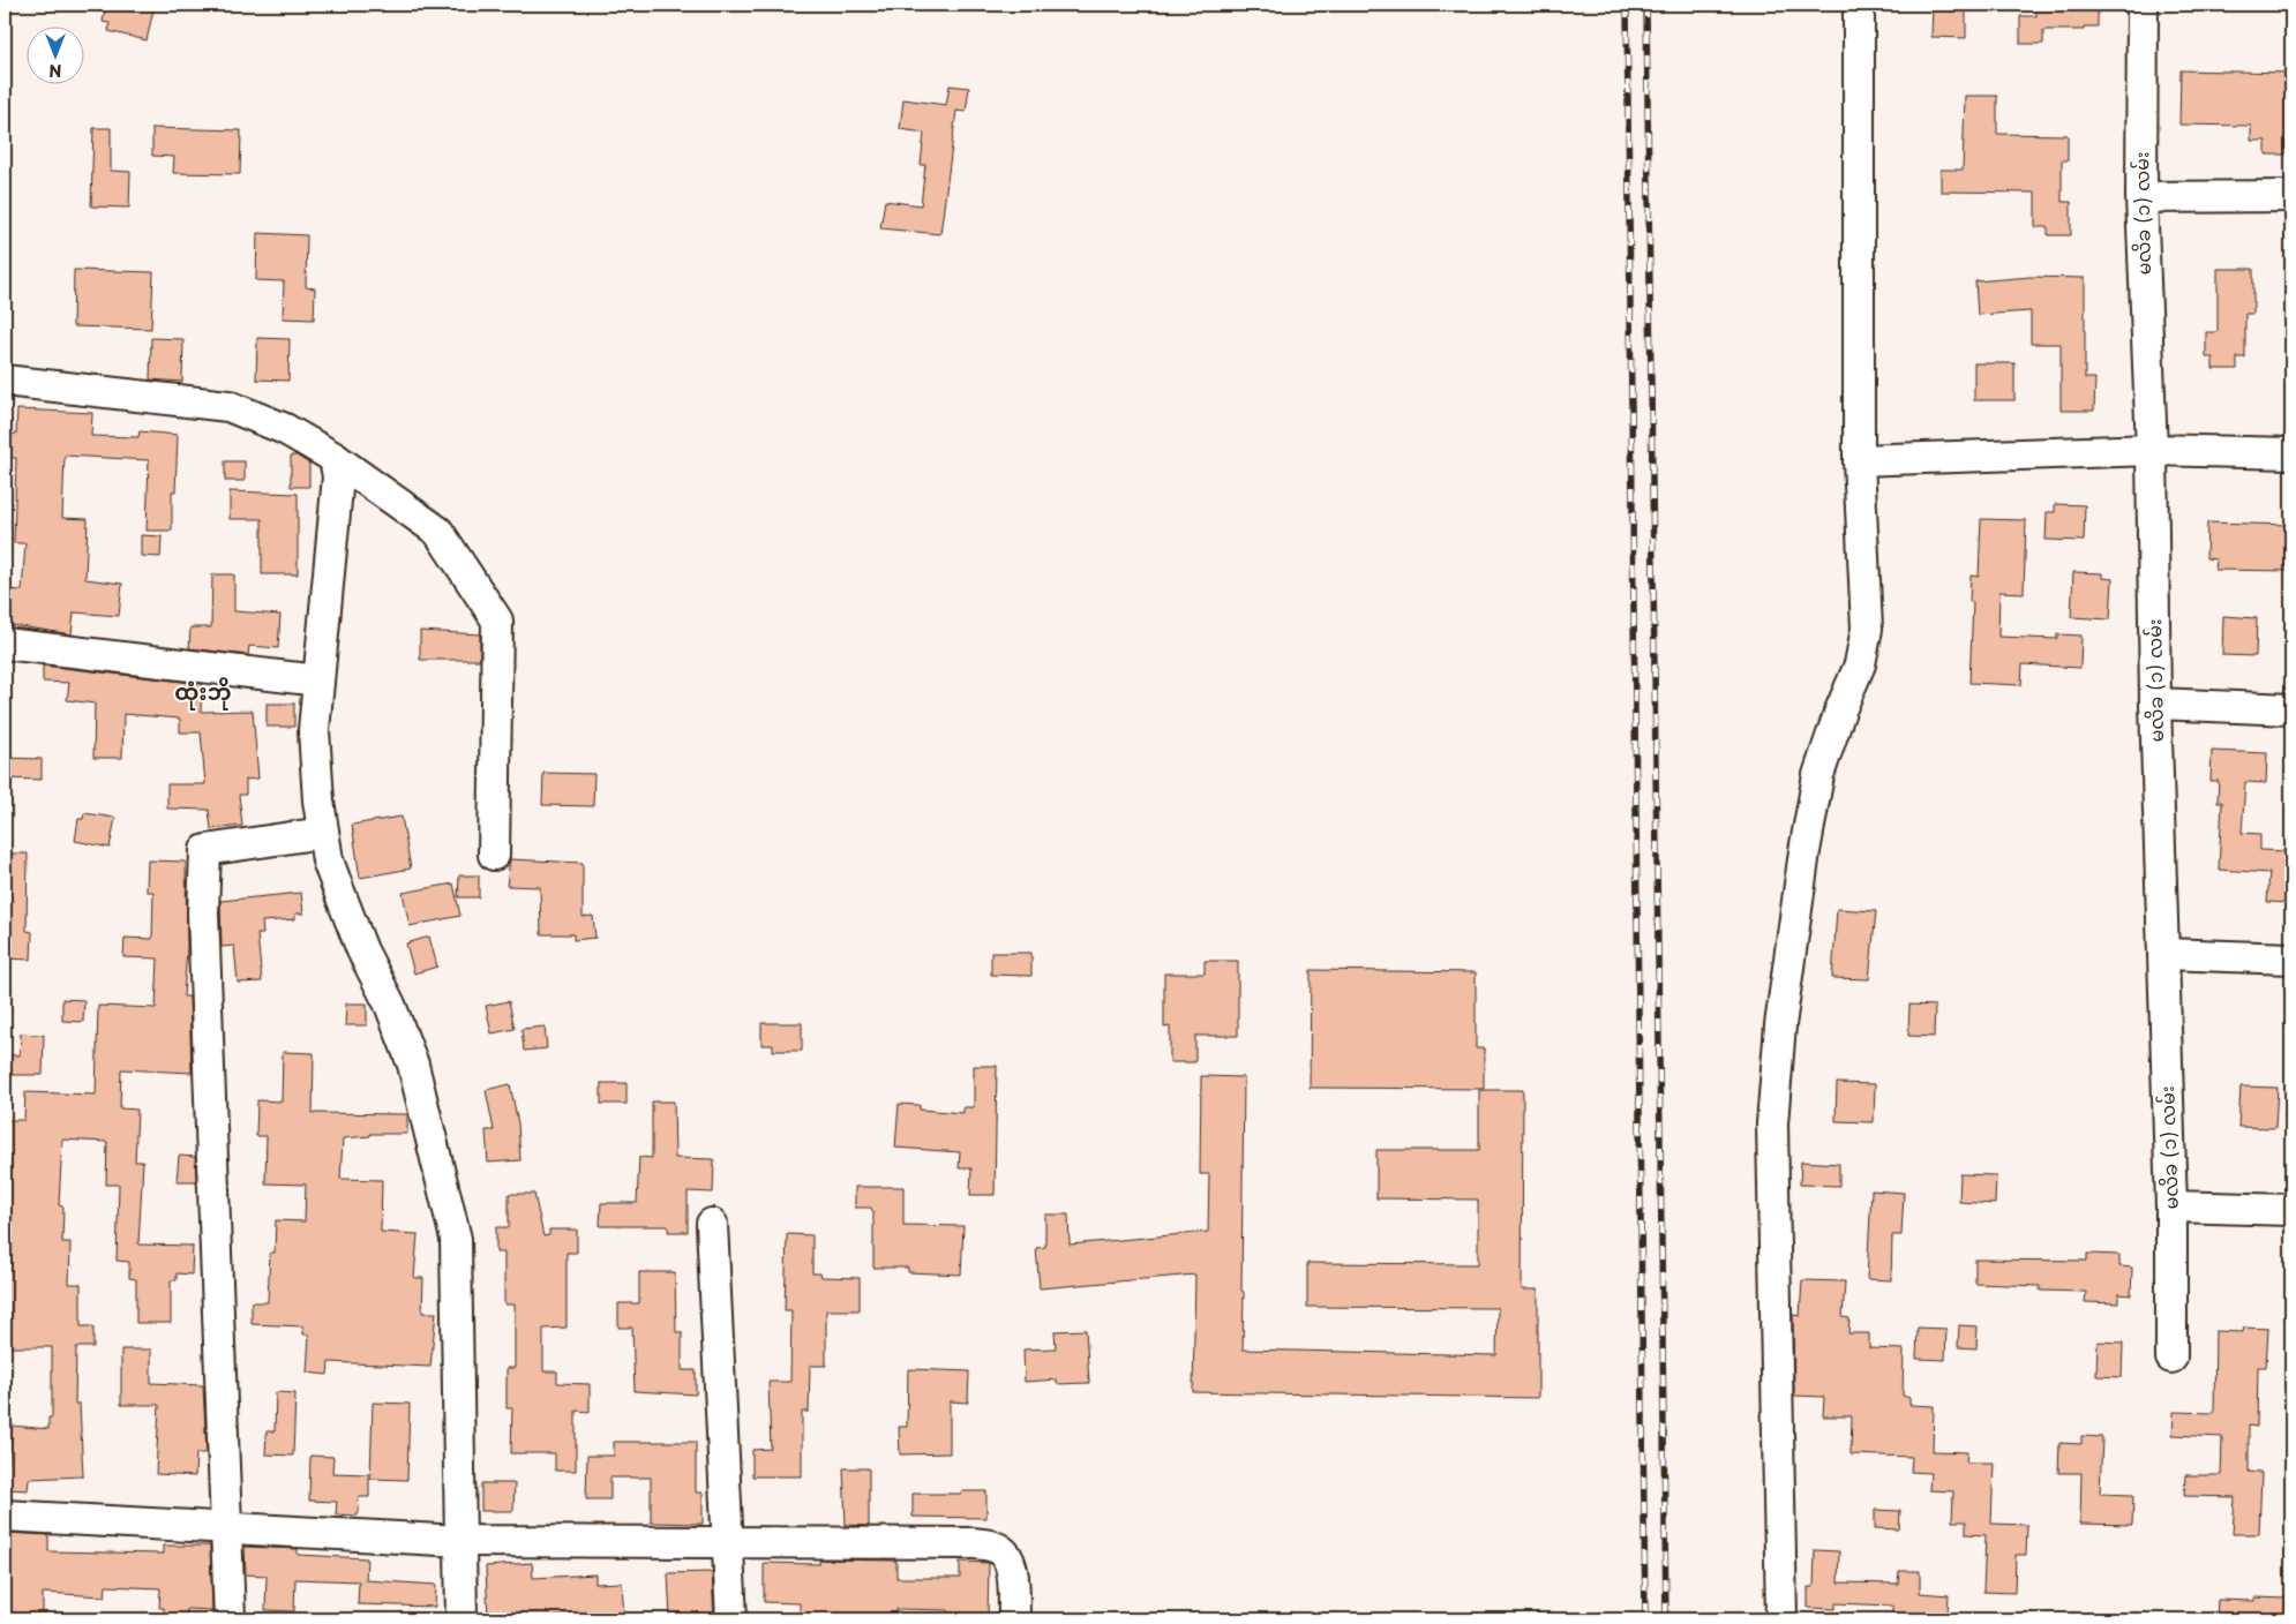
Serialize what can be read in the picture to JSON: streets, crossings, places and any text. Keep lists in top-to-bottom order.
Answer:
{
  "streets": {
    "street": ["မလိခ (၁) လမ်း"]
  },
  "districts": ["ထုံးဘို"],
  "north": "bottom"
}
